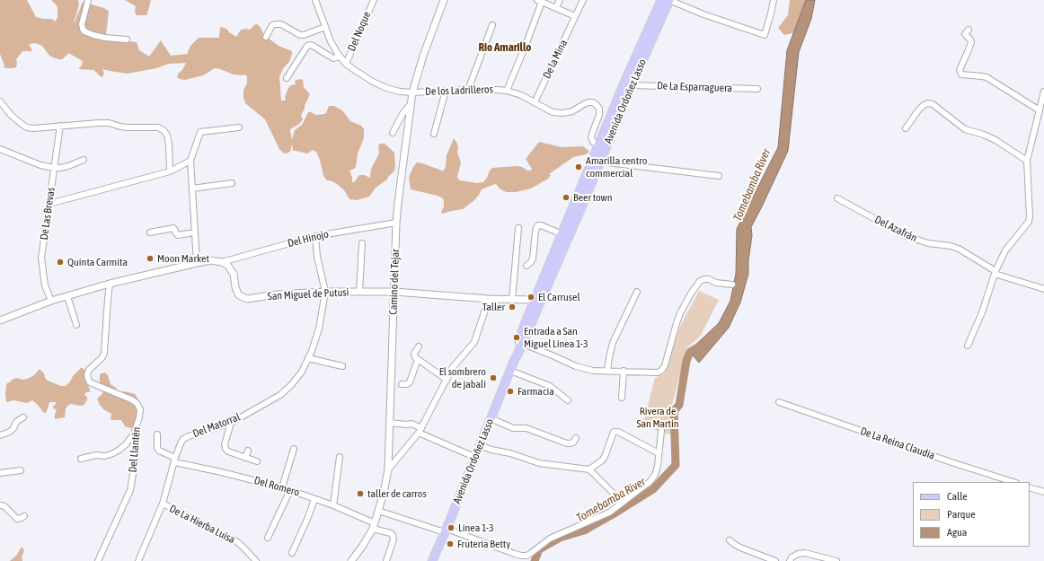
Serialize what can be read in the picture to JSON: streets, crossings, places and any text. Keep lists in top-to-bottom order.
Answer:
{
  "streets": {
    "main road": ["Avenida Ordoñez Lasso"],
    "street": [
      "Del Noque",
      "De la Mina",
      "De La Esparraguera",
      "De los Ladrilleros",
      "De Las Brevas",
      "Del Azafrán",
      "Del Hinojo",
      "Camino del Tejar",
      "San Miguel de Putusí",
      "Del Matorral",
      "De La Reina Claudia",
      "Del Llantén",
      "Del Romero",
      "De La Hierba Luisa"
    ]
  },
  "crossings": [
    ["Del Noque", "De los Ladrilleros"],
    ["De la Mina", "De los Ladrilleros"],
    ["De La Esparraguera", "Avenida Ordoñez Lasso"],
    ["De los Ladrilleros", "Avenida Ordoñez Lasso"],
    ["De los Ladrilleros", "Camino del Tejar"],
    ["Avenida Ordoñez Lasso", "San Miguel de Putusí"],
    ["Del Hinojo", "Camino del Tejar"],
    ["Del Hinojo", "San Miguel de Putusí"],
    ["Camino del Tejar", "San Miguel de Putusí"],
    ["Camino del Tejar", "Del Romero"],
    ["San Miguel de Putusí", "Del Matorral"],
    ["Del Matorral", "Del Romero"],
    ["Del Matorral", "De La Hierba Luisa"]
  ],
  "districts": ["Rio Amarillo"],
  "water": ["Tomebamba River"],
  "parks": ["Rivera de San Martin"],
  "places": [
    "Amarilla centro commercial",
    "Beer town",
    "Moon Market",
    "Quinta Carmita",
    "El Carrusel",
    "Taller",
    "Entrada a San Miguel Línea 1-3",
    "El sombrero de jabalí",
    "Farmacia",
    "taller de carros",
    "Línea 1-3",
    "Frutería Betty"
  ],
  "legend": ["Calle", "Parque", "Agua"]
}
